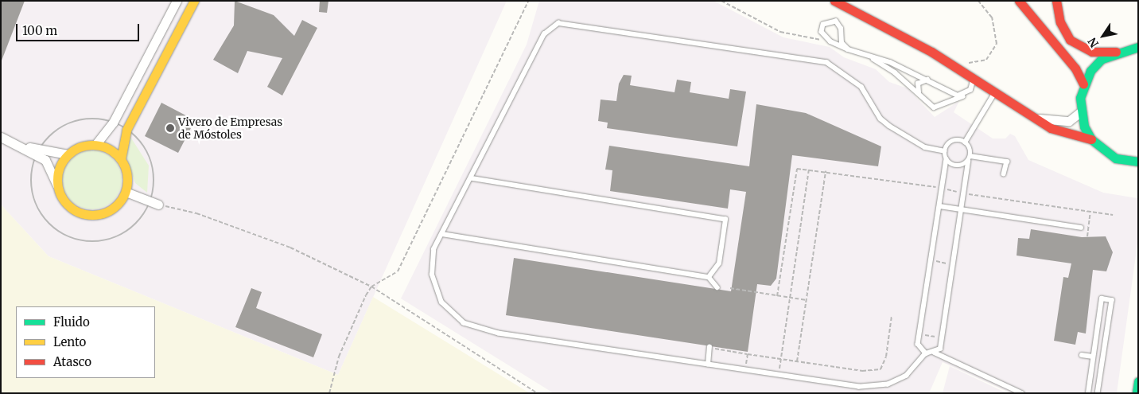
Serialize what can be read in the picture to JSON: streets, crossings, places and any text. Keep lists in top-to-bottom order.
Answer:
{
  "places": ["Vivero de Empresas de Móstoles"],
  "legend": ["Fluido", "Lento", "Atasco"],
  "scale_bar": "100 m",
  "north": "bottom left"
}
